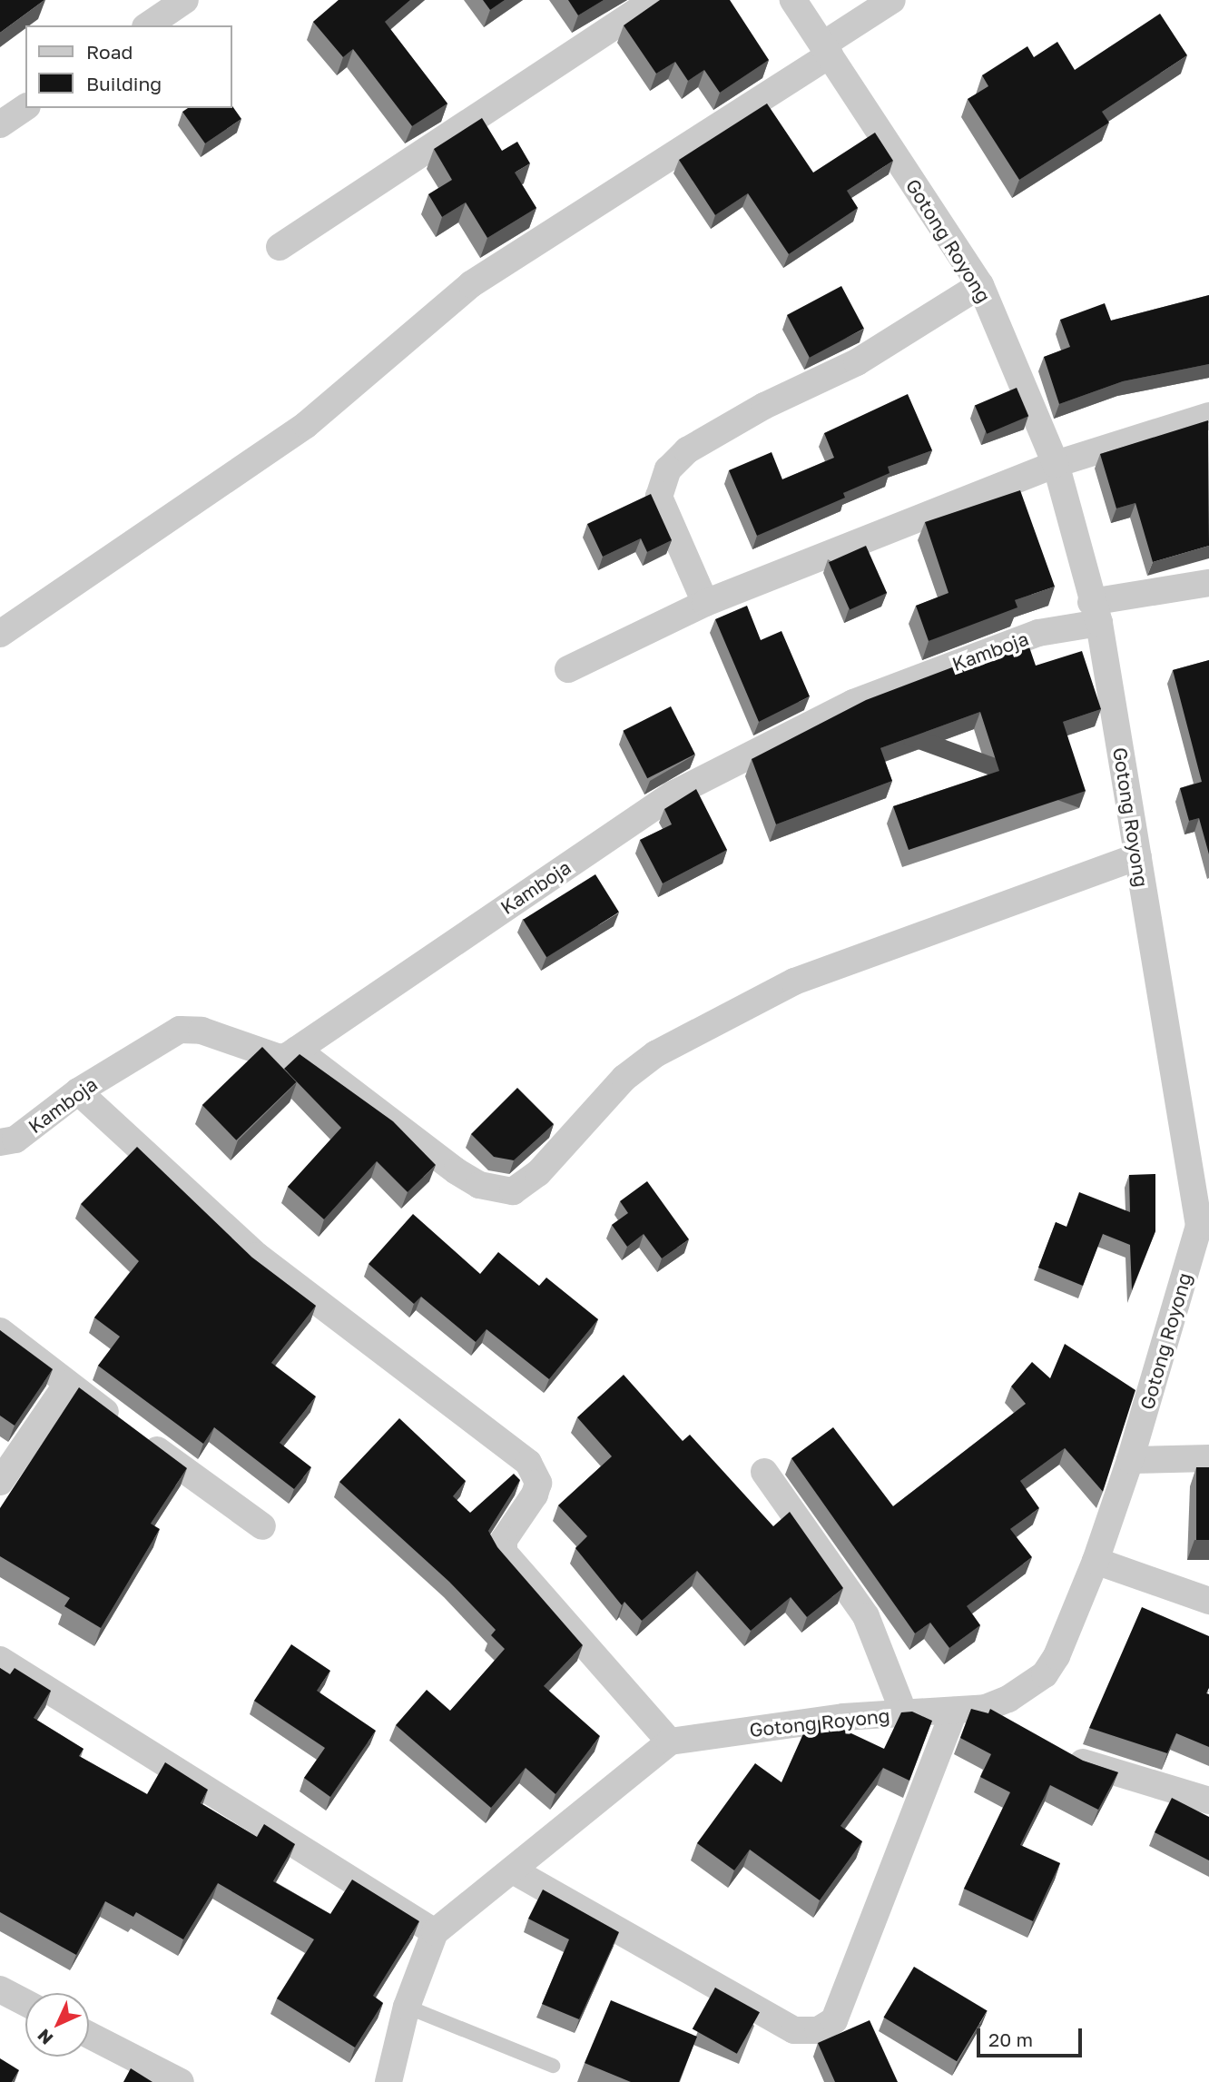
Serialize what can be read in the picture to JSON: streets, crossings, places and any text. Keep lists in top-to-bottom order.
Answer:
{
  "streets": {
    "street": ["Gotong Royong", "Kamboja"]
  },
  "crossings": [
    ["Gotong Royong", "Kamboja"]
  ],
  "legend": ["Road", "Building"],
  "scale_bar": "20 m",
  "north": "bottom left"
}
